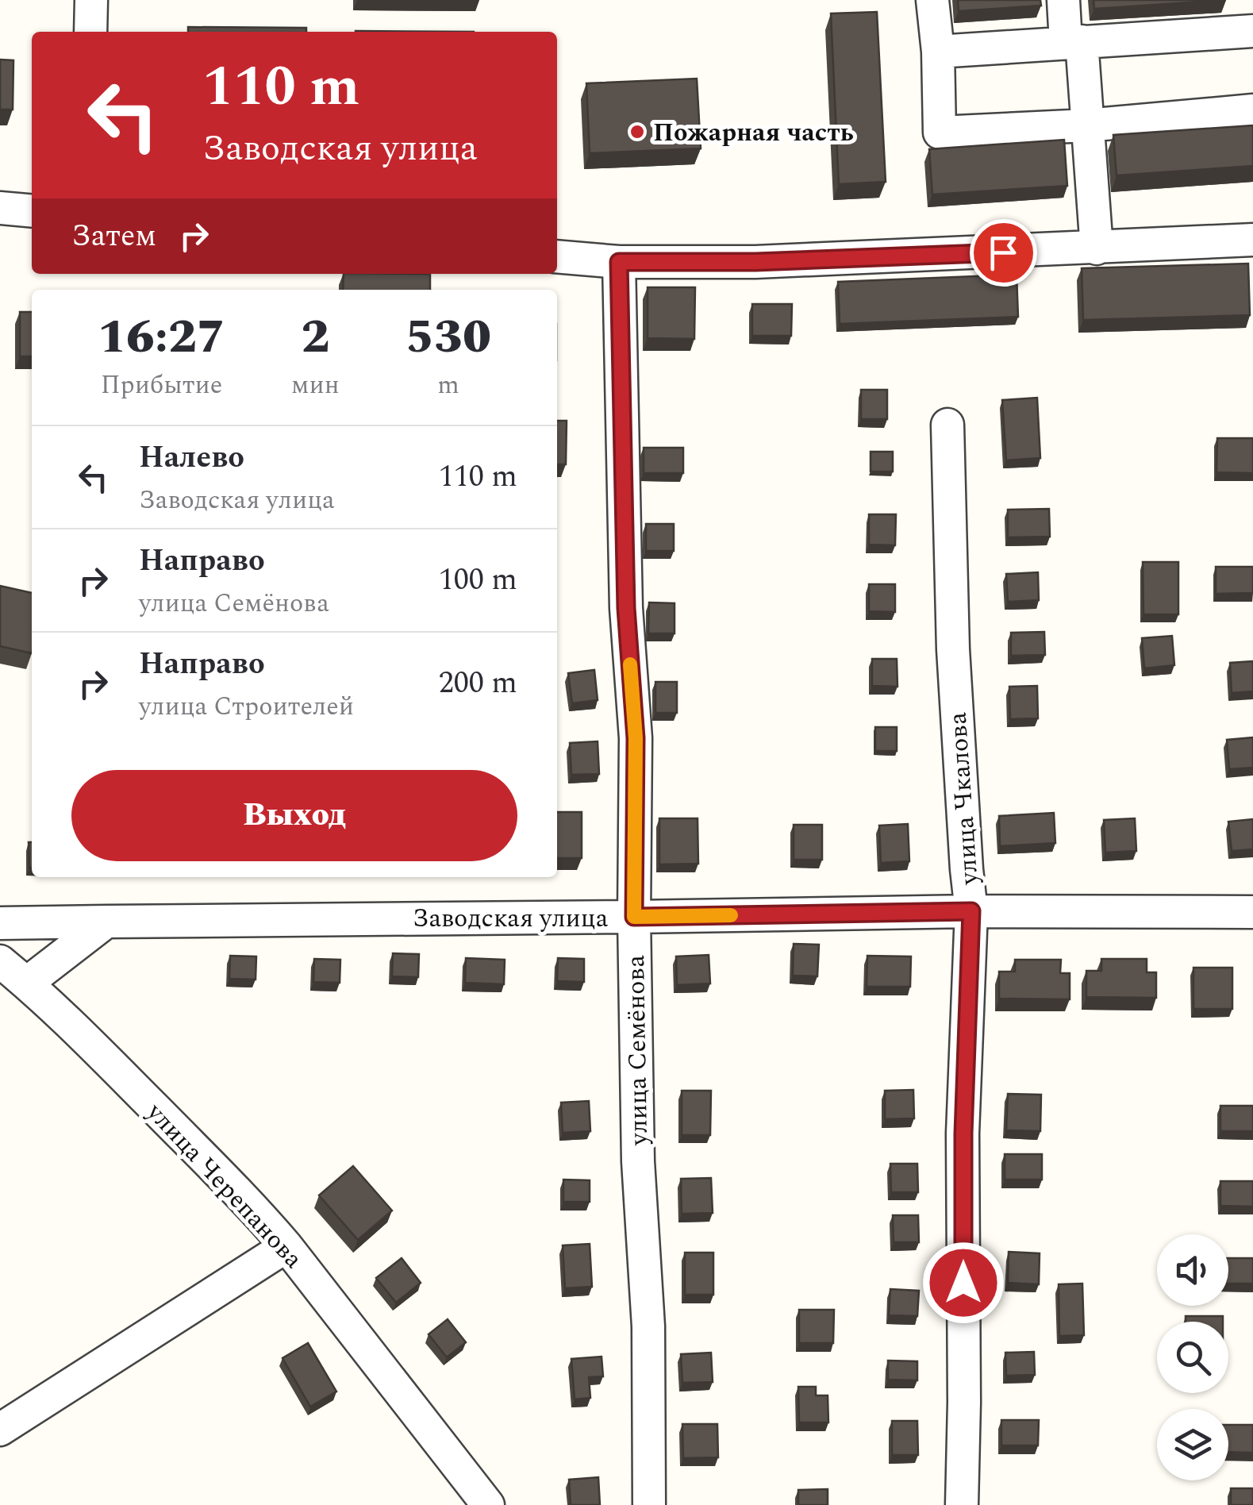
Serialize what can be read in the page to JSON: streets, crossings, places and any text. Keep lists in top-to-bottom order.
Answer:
{
  "streets": {
    "street": [
      "улица Чкалова",
      "Заводская улица",
      "улица Семёнова",
      "улица Черепанова"
    ]
  },
  "crossings": [
    ["улица Чкалова", "Заводская улица"],
    ["Заводская улица", "улица Семёнова"]
  ],
  "places": ["Пожарная часть"],
  "page": {
    "turn": ["110 m", "Заводская улица"],
    "then": "Затем",
    "eta": [
      "16:27",
      "Прибытие",
      "2",
      "мин",
      "530",
      "m"
    ],
    "list": [
      {
        "name": "Налево",
        "note": "Заводская улица",
        "value": "110 m"
      },
      {
        "name": "Направо",
        "note": "улица Семёнова",
        "value": "100 m"
      },
      {
        "name": "Направо",
        "note": "улица Строителей",
        "value": "200 m"
      }
    ],
    "buttons": "Выход"
  }
}
